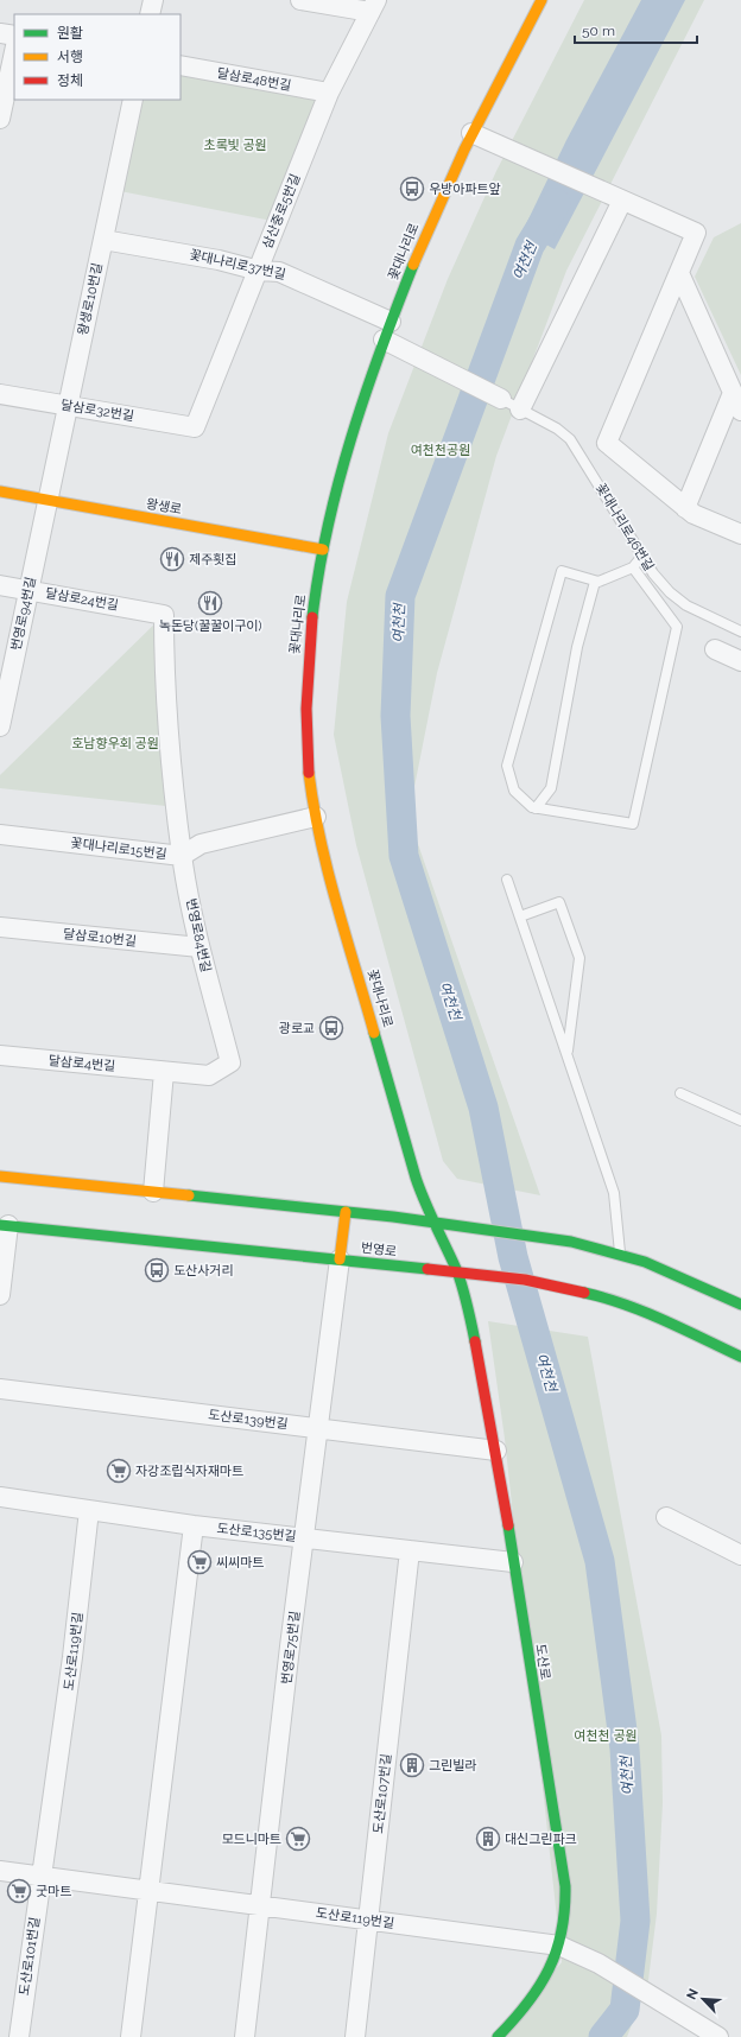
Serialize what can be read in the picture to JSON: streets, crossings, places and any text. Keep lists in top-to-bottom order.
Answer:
{
  "streets": {
    "main road": [
      "꽃대나리로",
      "왕생로",
      "번영로",
      "도산로"
    ],
    "street": [
      "달삼로48번길",
      "삼산중로5번길",
      "꽃대나리로37번길",
      "왕생로10번길",
      "달삼로32번길",
      "달삼로24번길",
      "번영로94번길",
      "꽃대나리로15번길",
      "번영로84번길",
      "달삼로10번길",
      "달삼로4번길",
      "도산로139번길",
      "도산로135번길",
      "번영로75번길",
      "도산로119번길",
      "도산로107번길",
      "도산로101번길"
    ],
    "lane": ["꽃대나리로46번길"]
  },
  "crossings": [
    ["달삼로48번길", "삼산중로5번길"],
    ["삼산중로5번길", "꽃대나리로37번길"],
    ["삼산중로5번길", "달삼로32번길"],
    ["꽃대나리로", "꽃대나리로37번길"],
    ["꽃대나리로", "왕생로"],
    ["꽃대나리로", "꽃대나리로15번길"],
    ["꽃대나리로", "번영로"],
    ["꽃대나리로", "도산로"],
    ["꽃대나리로37번길", "왕생로10번길"],
    ["왕생로10번길", "달삼로32번길"],
    ["왕생로10번길", "왕생로"],
    ["왕생로10번길", "번영로94번길"],
    ["왕생로", "번영로94번길"],
    ["달삼로24번길", "번영로94번길"],
    ["달삼로24번길", "번영로84번길"],
    ["꽃대나리로15번길", "번영로84번길"],
    ["번영로84번길", "달삼로10번길"],
    ["번영로84번길", "달삼로4번길"],
    ["번영로", "번영로75번길"],
    ["번영로", "도산로"],
    ["도산로139번길", "번영로75번길"],
    ["도산로139번길", "도산로"],
    ["도산로135번길", "번영로75번길"],
    ["도산로135번길", "도산로119번길"],
    ["도산로135번길", "도산로"],
    ["도산로135번길", "도산로107번길"],
    ["번영로75번길", "도산로119번길"],
    ["도산로119번길", "도산로"],
    ["도산로119번길", "도산로107번길"],
    ["도산로119번길", "도산로101번길"]
  ],
  "water": ["여천천"],
  "parks": [
    "초록빛 공원",
    "여천천공원",
    "호남향우회 공원",
    "여천천 공원"
  ],
  "places": {
    "bus stop": ["우방아파트앞", "광로교", "도산사거리"],
    "restaurant": ["제주횟집", "녹돈당(꿀꿀이구이)"],
    "supermarket": [
      "자강조립식자재마트",
      "씨씨마트",
      "모드니마트",
      "굿마트"
    ],
    "building": ["그린빌라", "대신그린파크"]
  },
  "legend": ["원활", "서행", "정체"],
  "scale_bar": "50 m",
  "north": "top left"
}
